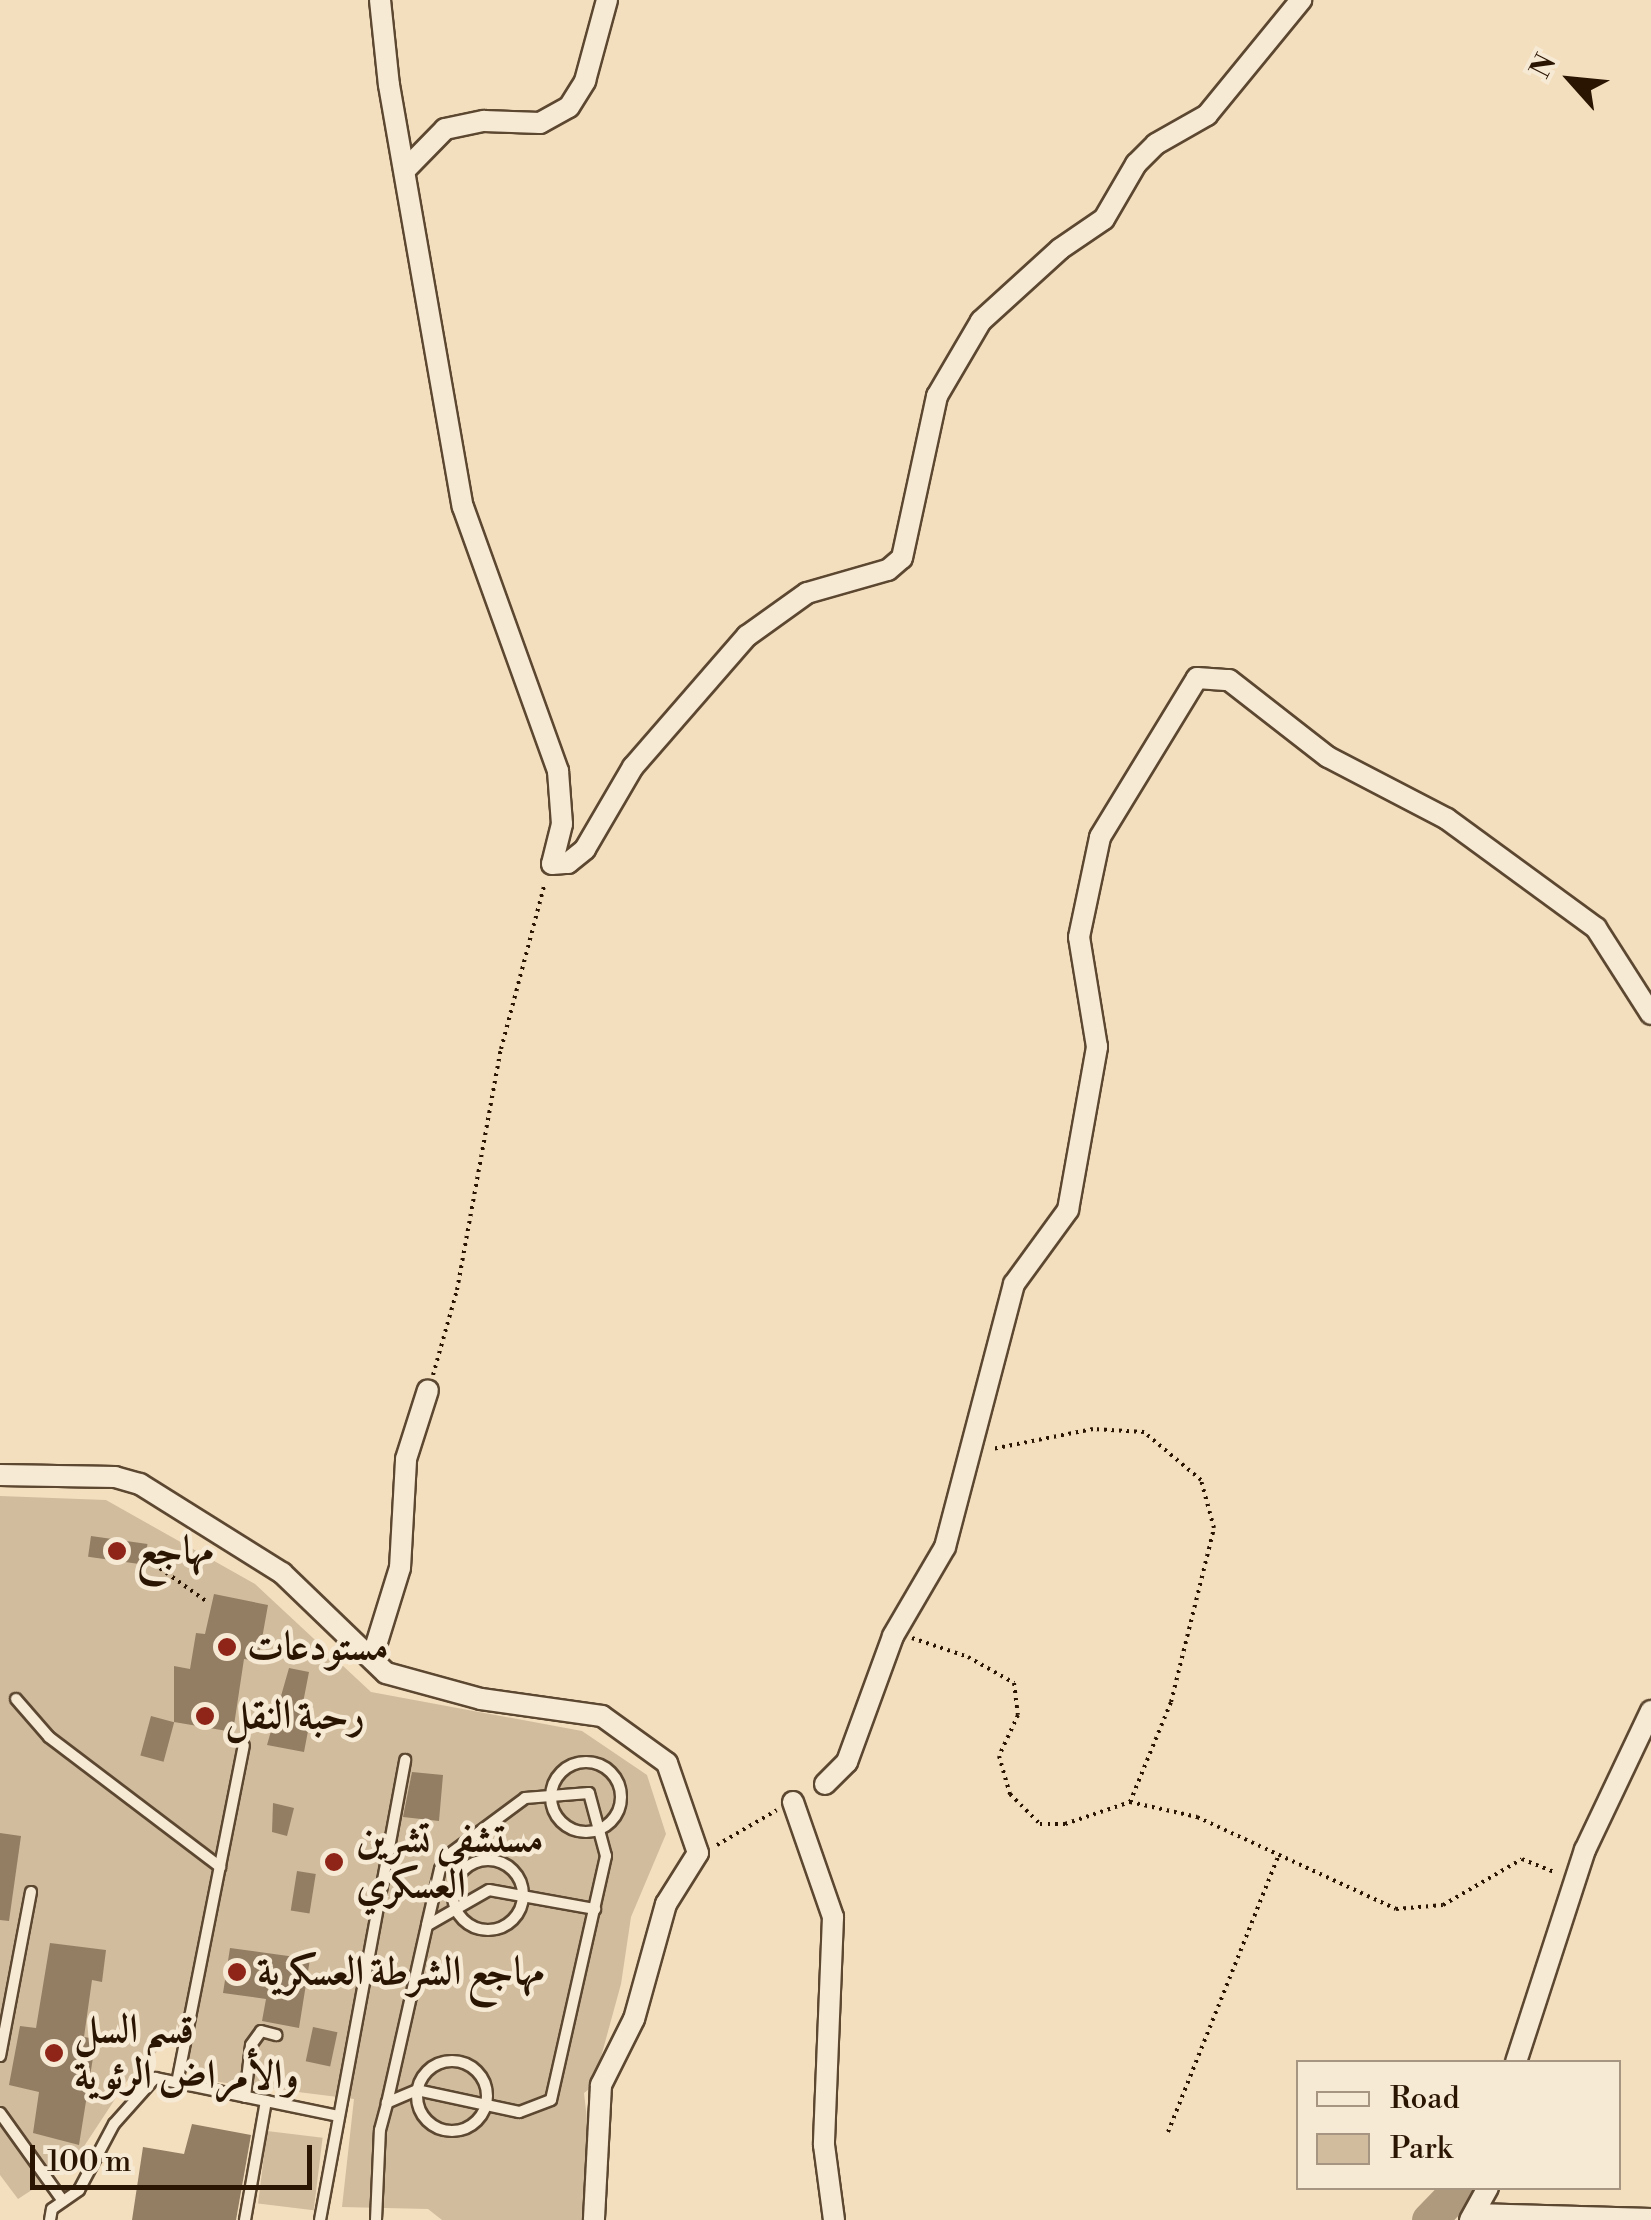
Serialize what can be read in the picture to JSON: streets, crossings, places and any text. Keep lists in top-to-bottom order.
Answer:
{
  "places": [
    "مهاجع",
    "مستودعات",
    "رحبة النقل",
    "مستشفى تشرين العسكري",
    "مهاجع الشرطة العسكرية",
    "قسم السل والأمراض الرئوية"
  ],
  "legend": ["Road", "Park"],
  "scale_bar": "100 m",
  "north": "top left"
}
